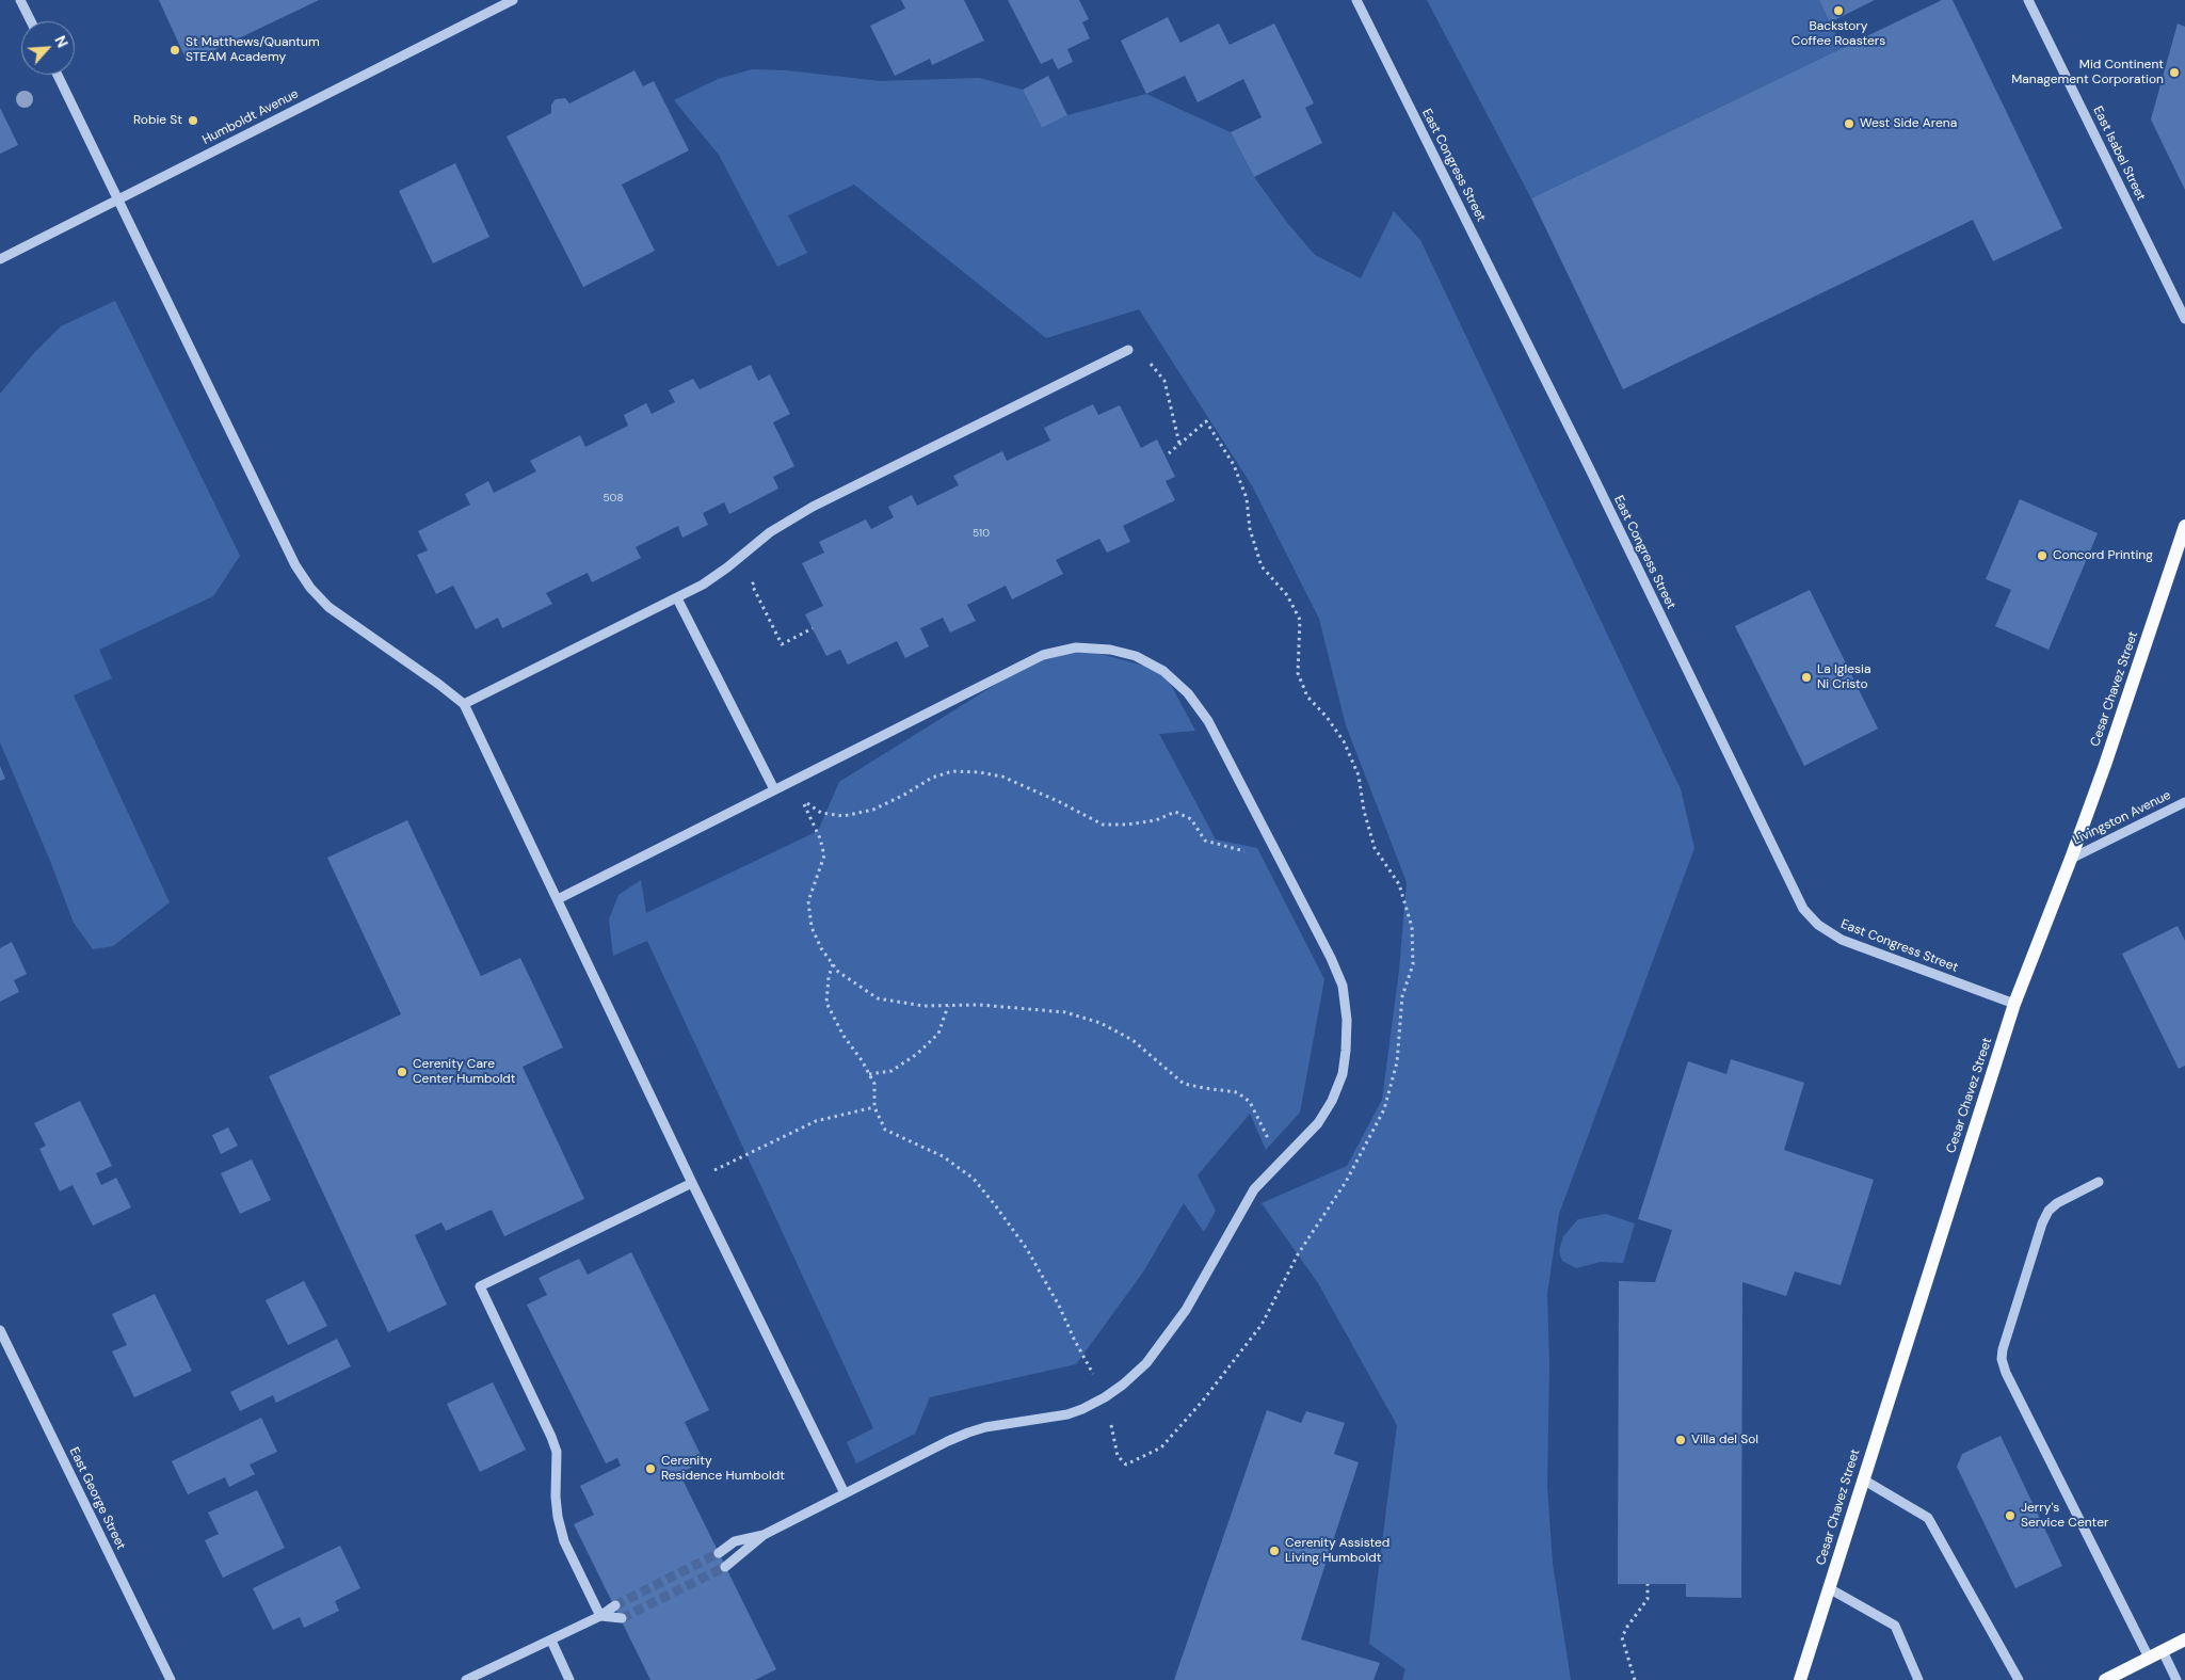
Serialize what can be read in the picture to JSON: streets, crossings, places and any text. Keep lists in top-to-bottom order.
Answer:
{
  "streets": {
    "main road": ["Cesar Chavez Street"],
    "street": [
      "Humboldt Avenue",
      "East Isabel Street",
      "East Congress Street",
      "Livingston Avenue",
      "East George Street"
    ]
  },
  "crossings": [
    ["East Congress Street", "Cesar Chavez Street"],
    ["Cesar Chavez Street", "Livingston Avenue"]
  ],
  "places": [
    "Backstory Coffee Roasters",
    "St Matthews/Quantum STEAM Academy",
    "Mid Continent Management Corporation",
    "Robie St",
    "West Side Arena",
    "Concord Printing",
    "La Iglesia Ni Cristo",
    "Cerenity Care Center Humboldt",
    "Villa del Sol",
    "Cerenity Residence Humboldt",
    "Jerry's Service Center",
    "Cerenity Assisted Living Humboldt"
  ],
  "house_numbers": ["508", "510"],
  "north": "top right"
}
